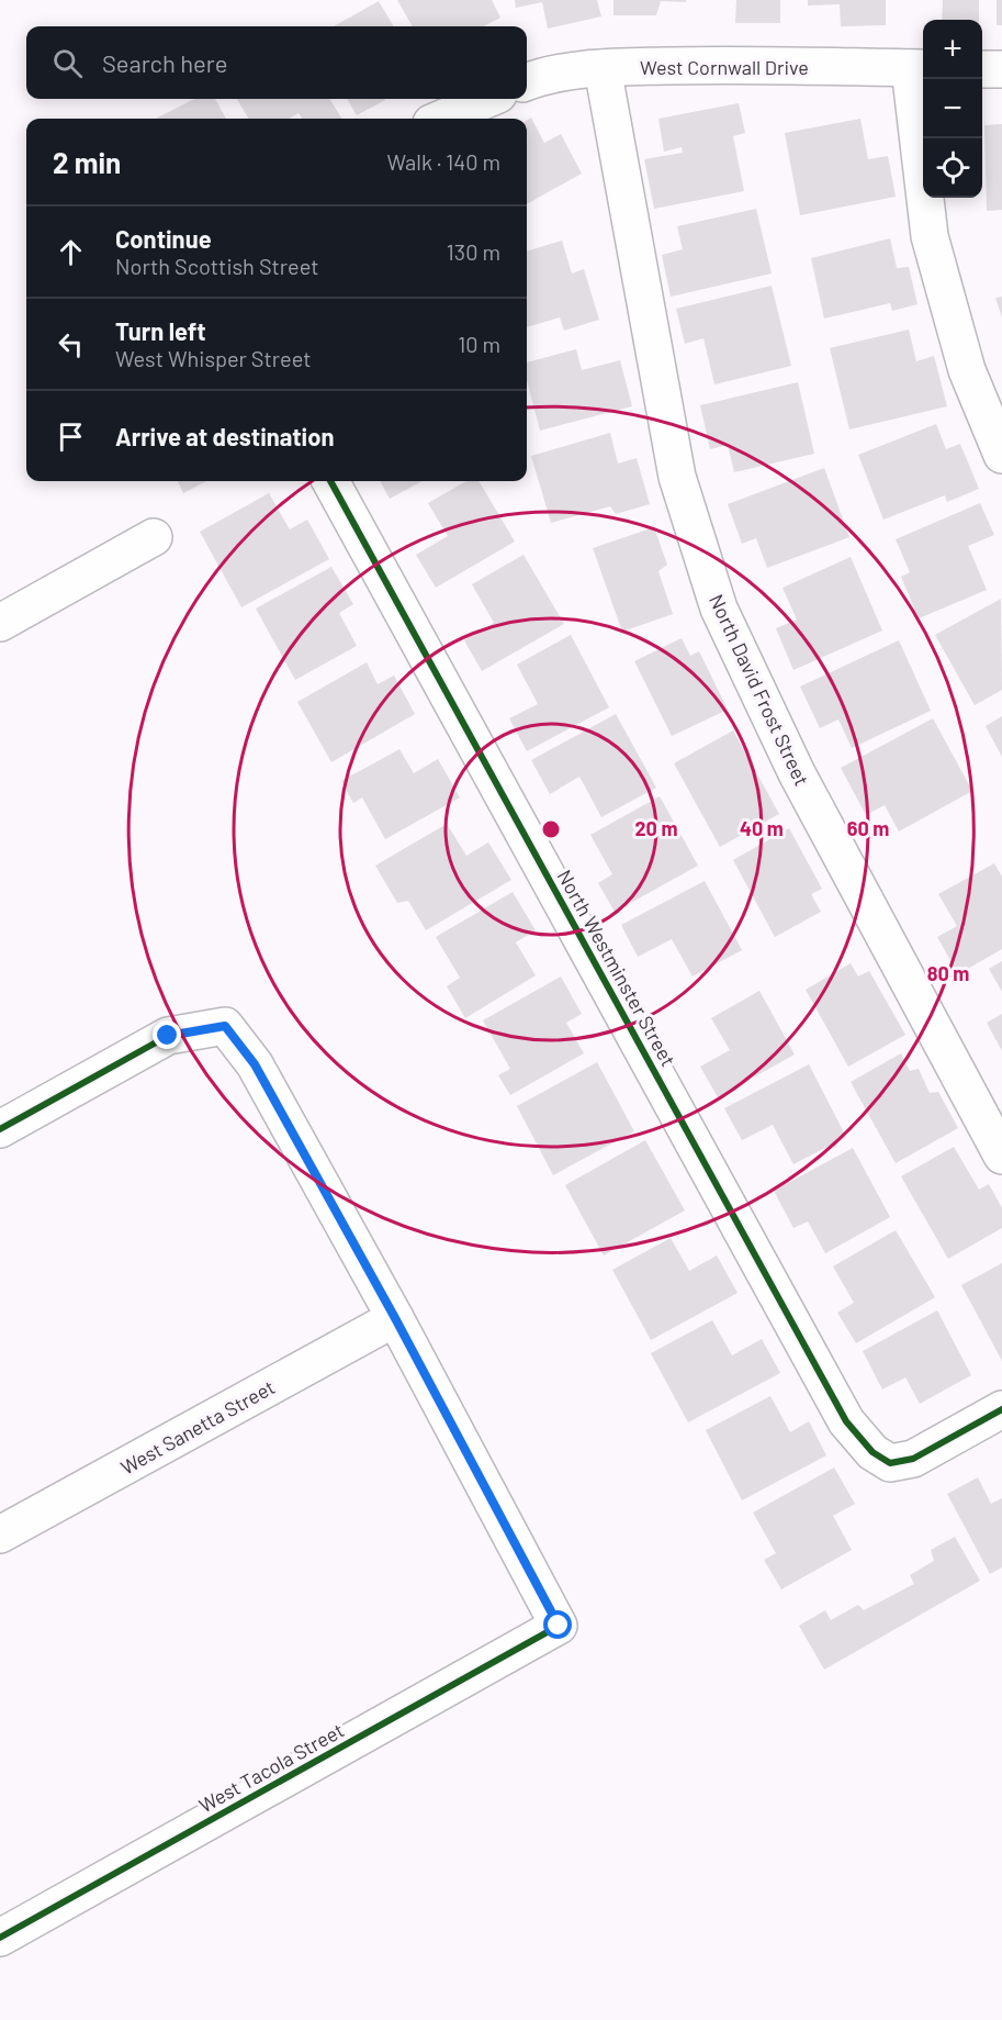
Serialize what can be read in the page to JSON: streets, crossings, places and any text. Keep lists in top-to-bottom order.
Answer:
{
  "streets": {
    "street": [
      "West Cornwall Drive",
      "North David Frost Street",
      "North Westminster Street",
      "West Sanetta Street",
      "West Tacola Street"
    ]
  },
  "crossings": [
    ["West Cornwall Drive", "North David Frost Street"],
    ["West Sanetta Street", "West Tacola Street"]
  ],
  "page": {
    "map_buttons": ["+", "−"],
    "search": "Search here",
    "heading": ["2 min", "Walk · 140 m"],
    "list": [
      ["Continue", "North Scottish Street", "130 m"],
      ["Turn left", "West Whisper Street", "10 m"],
      "Arrive at destination"
    ]
  },
  "rings": [
    "20 m",
    "40 m",
    "60 m",
    "80 m"
  ]
}
